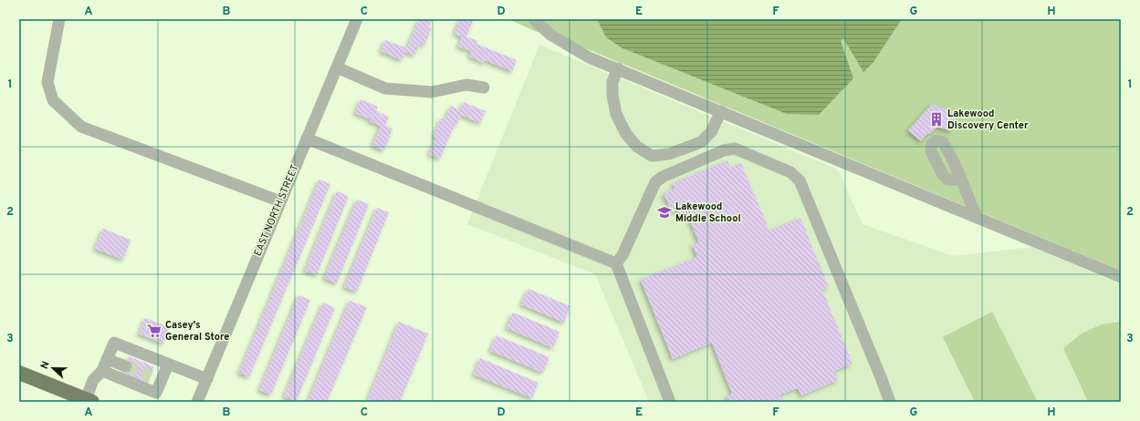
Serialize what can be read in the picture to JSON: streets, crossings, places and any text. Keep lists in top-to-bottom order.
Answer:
{
  "streets": {
    "street": ["EAST NORTH STREET"]
  },
  "places": {
    "building": ["Lakewood Discovery Center"],
    "school or university": ["Lakewood Middle School"],
    "supermarket": ["Casey's General Store"]
  },
  "north": "left",
  "grid": {
    "columns": [
      "A",
      "B",
      "C",
      "D",
      "E",
      "F",
      "G",
      "H"
    ],
    "rows": ["1", "2", "3"]
  }
}
